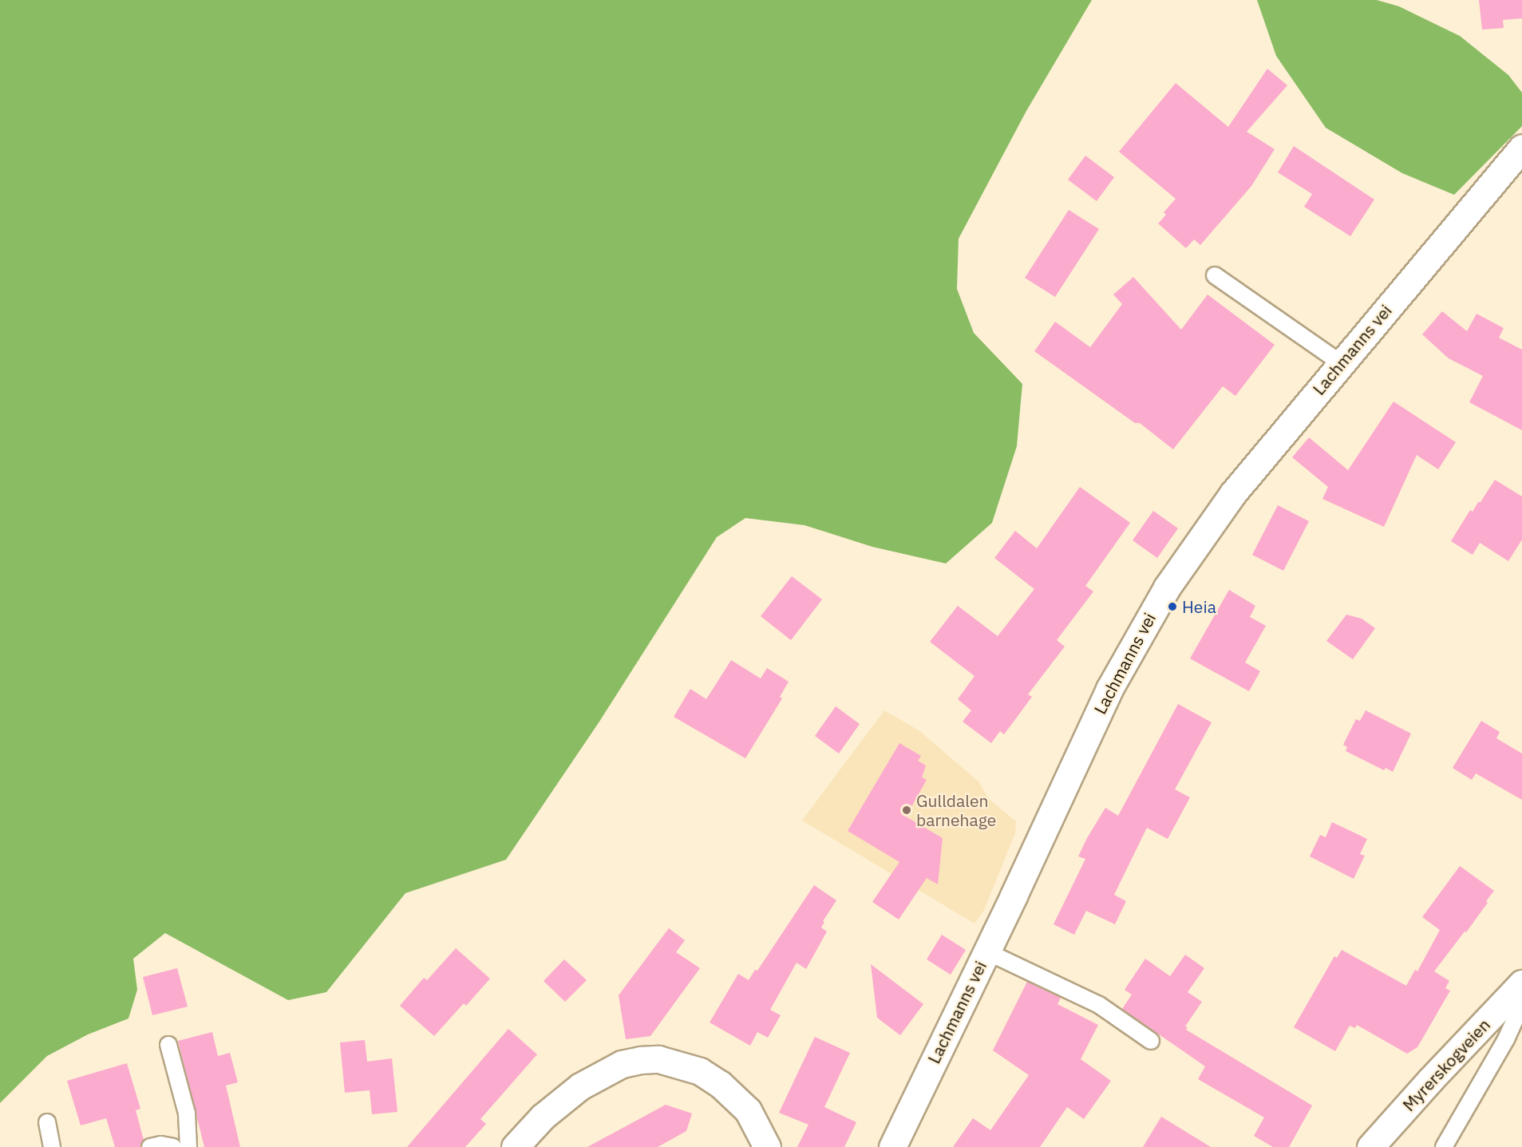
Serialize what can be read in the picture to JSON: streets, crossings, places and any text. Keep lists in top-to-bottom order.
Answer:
{
  "streets": {
    "street": ["Lachmanns vei", "Myrerskogveien"]
  },
  "places": ["Heia", "Gulldalen barnehage"]
}
